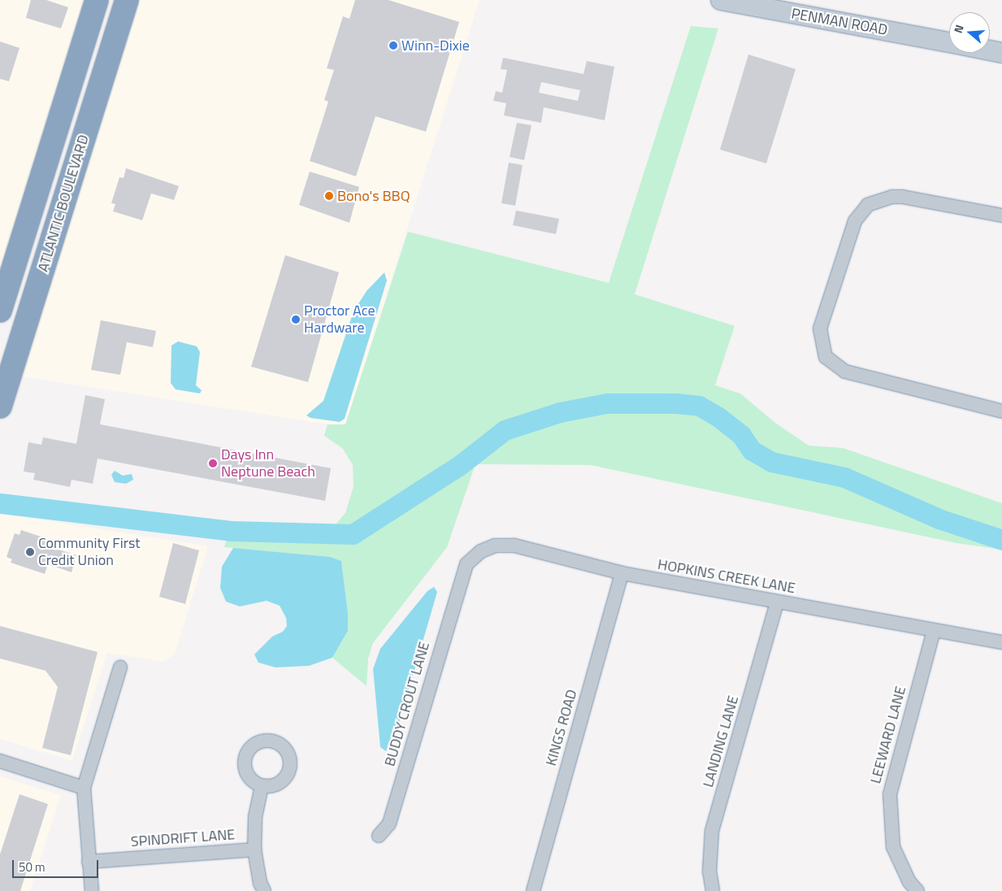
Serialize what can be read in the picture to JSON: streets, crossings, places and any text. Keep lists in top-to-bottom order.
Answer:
{
  "streets": {
    "highway": ["ATLANTIC BOULEVARD"],
    "street": [
      "PENMAN ROAD",
      "HOPKINS CREEK LANE",
      "BUDDY CROUT LANE",
      "KINGS ROAD",
      "LEEWARD LANE",
      "LANDING LANE",
      "SPINDRIFT LANE"
    ]
  },
  "crossings": [
    ["HOPKINS CREEK LANE", "BUDDY CROUT LANE"],
    ["HOPKINS CREEK LANE", "KINGS ROAD"],
    ["HOPKINS CREEK LANE", "LEEWARD LANE"],
    ["HOPKINS CREEK LANE", "LANDING LANE"]
  ],
  "places": [
    "Winn-Dixie",
    "Bono's BBQ",
    "Proctor Ace Hardware",
    "Days Inn Neptune Beach",
    "Community First Credit Union"
  ],
  "scale_bar": "50 m",
  "north": "left"
}
